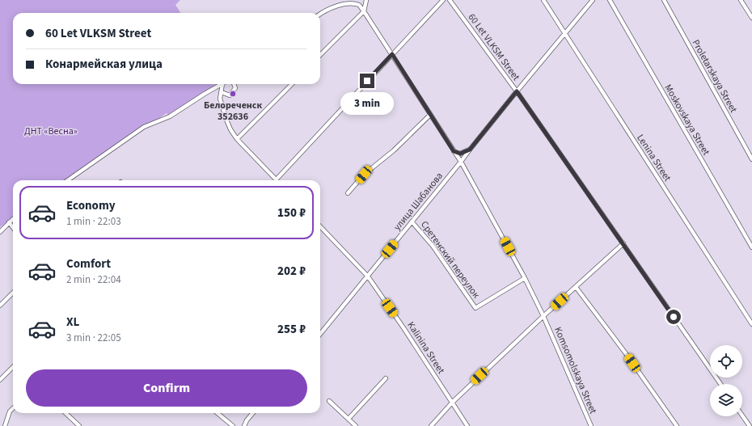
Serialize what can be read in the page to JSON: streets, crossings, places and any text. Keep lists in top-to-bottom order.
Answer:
{
  "streets": {
    "street": [
      "60 Let VLKSM Street",
      "Proletarskaya Street",
      "Moskovskaya Street",
      "Lenina Street",
      "улица Шабанова",
      "Сретенский переулок",
      "Kalinina Street",
      "Komsomolskaya Street"
    ]
  },
  "crossings": [
    ["60 Let VLKSM Street", "улица Шабанова"],
    ["Lenina Street", "улица Шабанова"],
    ["улица Шабанова", "Сретенский переулок"],
    ["улица Шабанова", "Kalinina Street"],
    ["улица Шабанова", "Komsomolskaya Street"],
    ["Сретенский переулок", "Komsomolskaya Street"]
  ],
  "parks": ["ДНТ «Весна»"],
  "places": ["Белореченск 352636"],
  "page": {
    "banner": ["60 Let VLKSM Street", "Конармейская улица"],
    "bubble": "3 min",
    "list": [
      {
        "name": "Economy",
        "note": "1 min · 22:03",
        "value": "150 ₽"
      },
      {
        "name": "Comfort",
        "note": "2 min · 22:04",
        "value": "202 ₽"
      },
      {
        "name": "XL",
        "note": "3 min · 22:05",
        "value": "255 ₽"
      }
    ],
    "buttons": "Confirm"
  }
}
